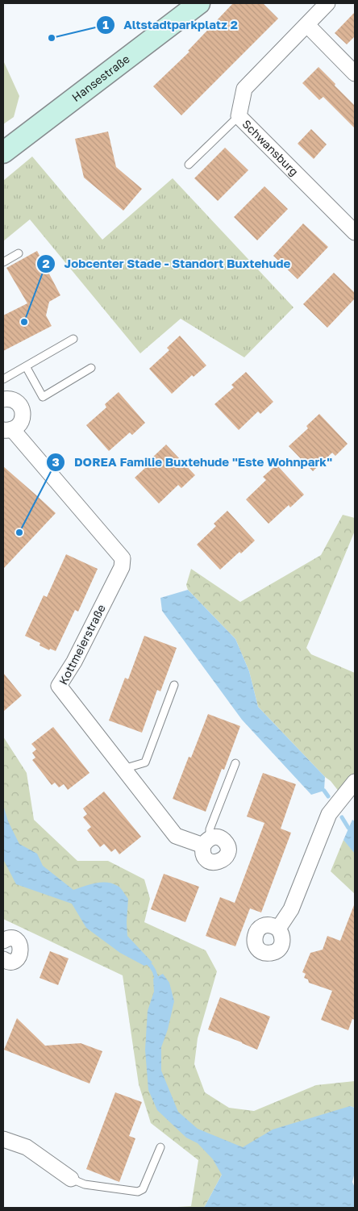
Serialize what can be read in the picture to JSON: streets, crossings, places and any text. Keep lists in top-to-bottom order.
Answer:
{
  "streets": {
    "street": ["Hansestraße", "Schwansburg", "Kottmeierstraße"]
  },
  "places": ["Altstadtparkplatz 2", "Jobcenter Stade - Standort Buxtehude", "DOREA Familie Buxtehude \"Este Wohnpark\""]
}
